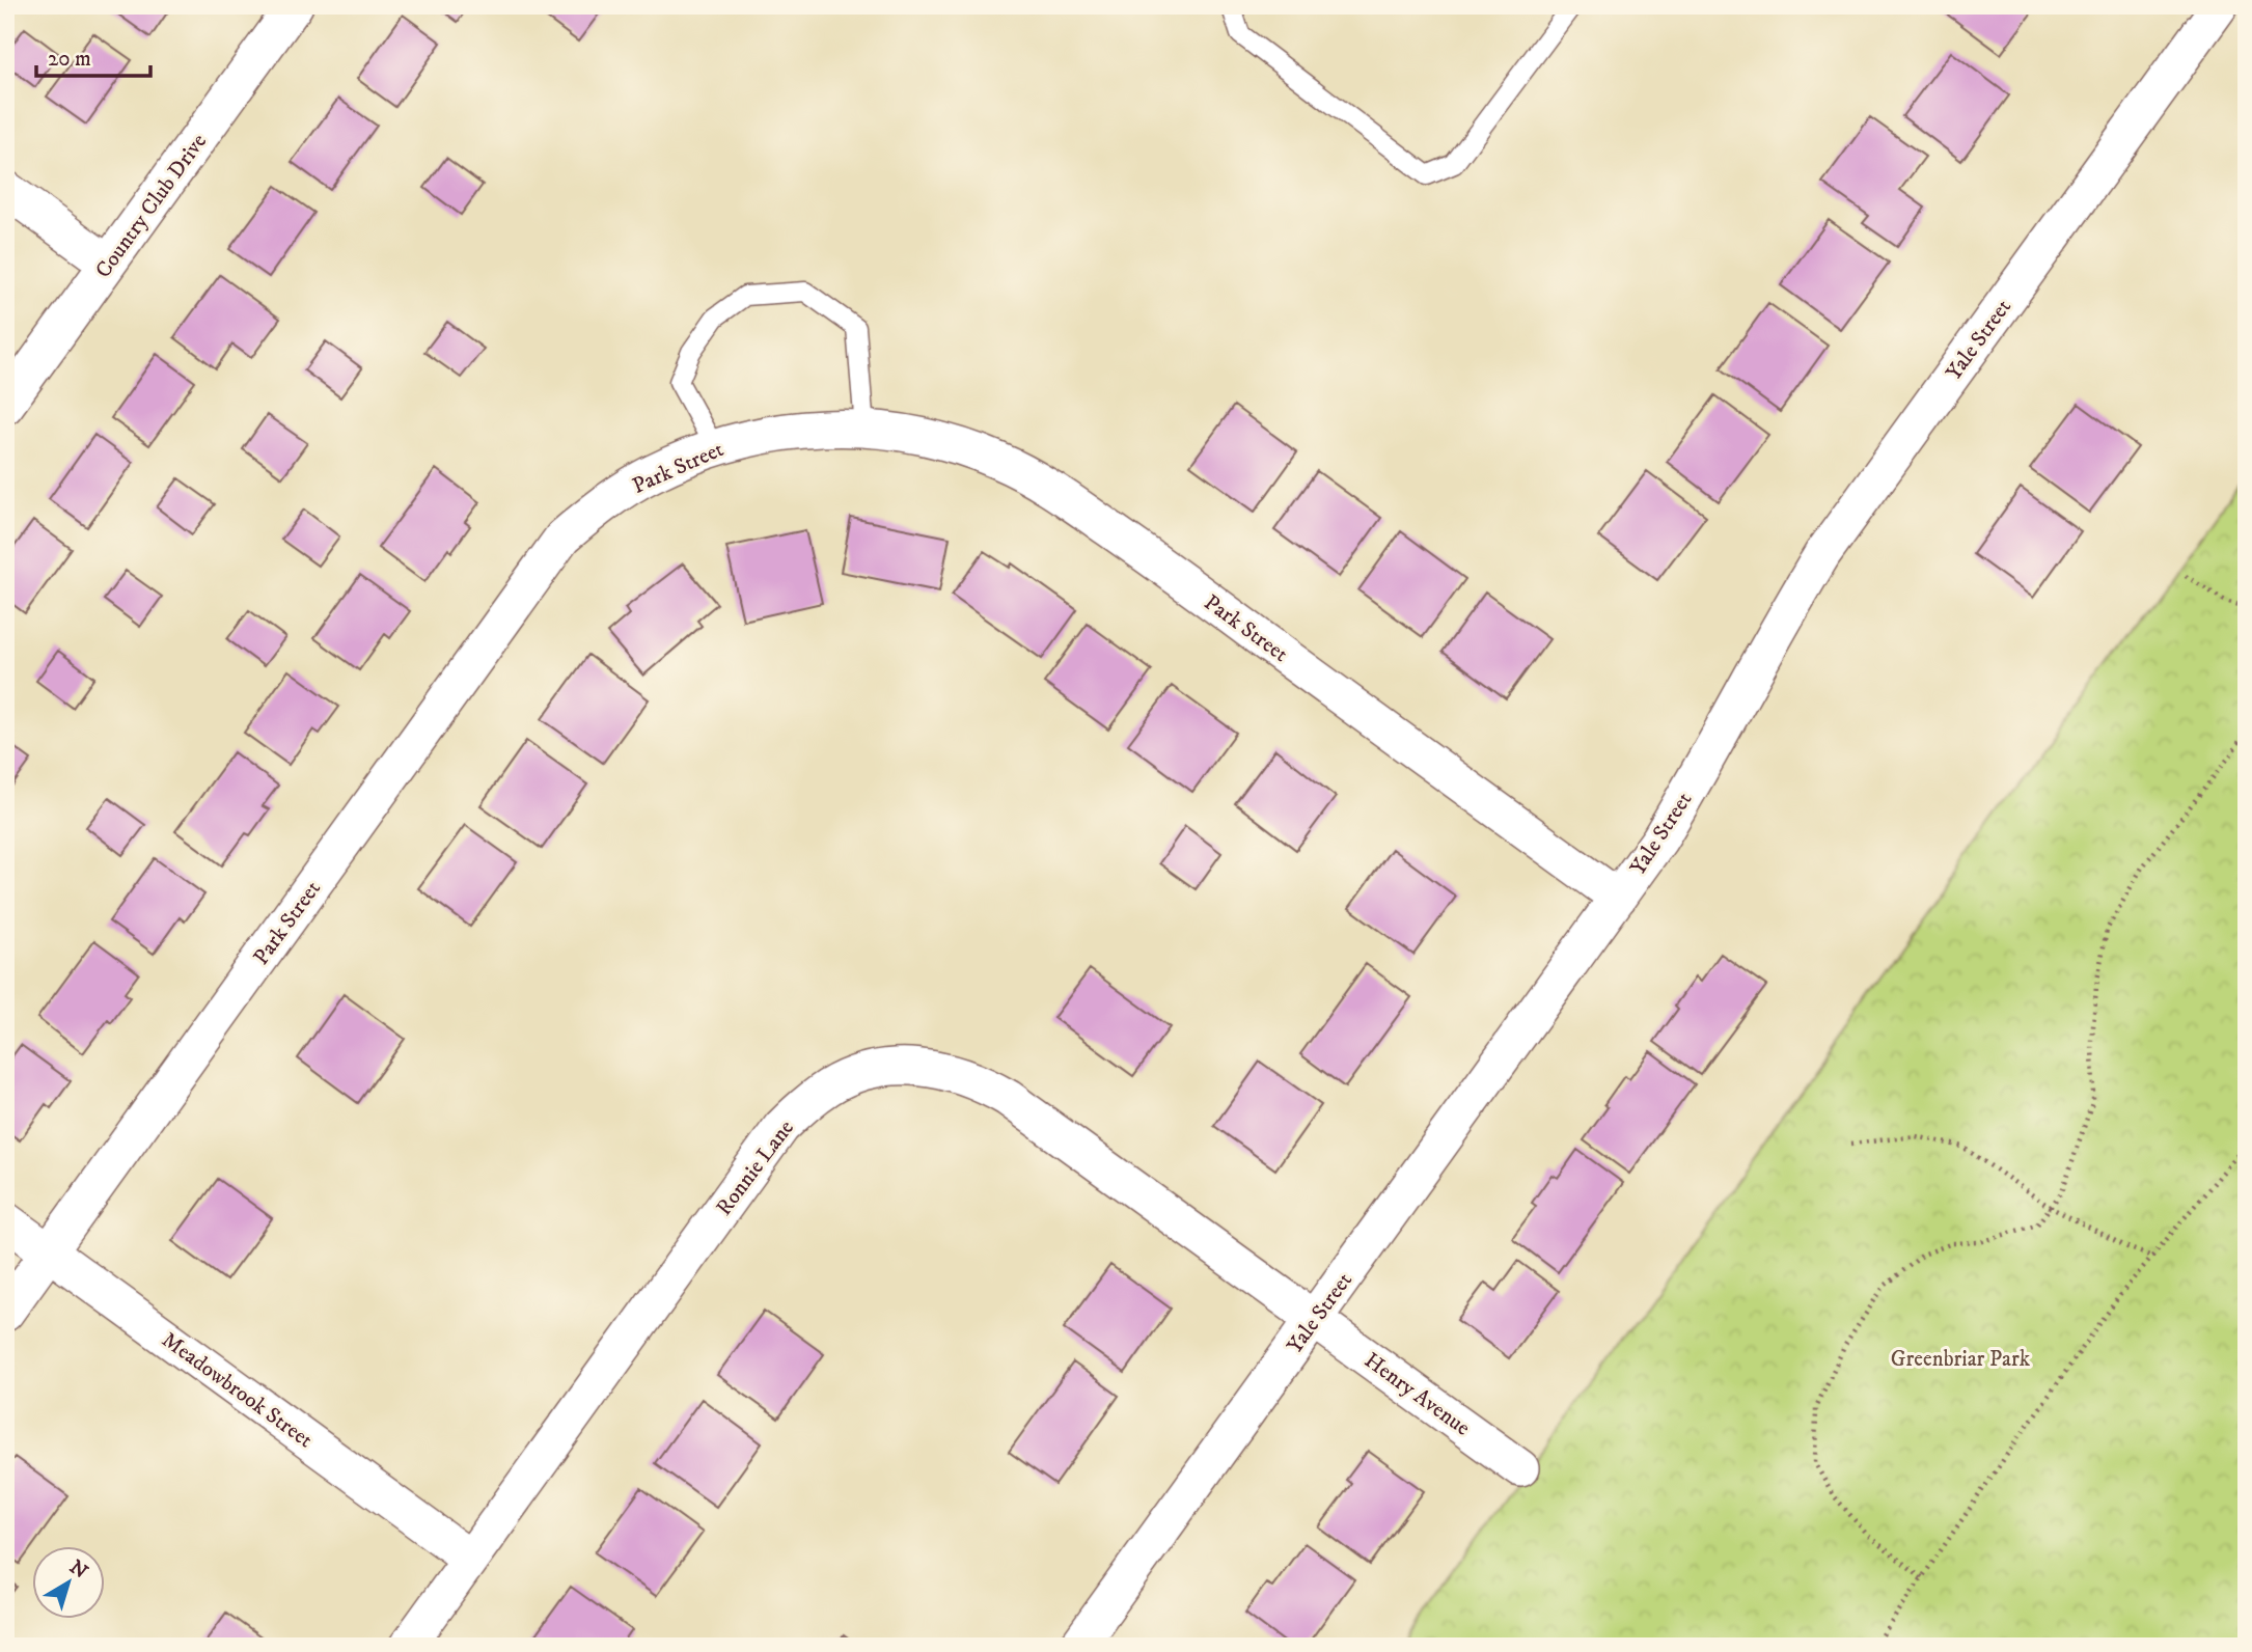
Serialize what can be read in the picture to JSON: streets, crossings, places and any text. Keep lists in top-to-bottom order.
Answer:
{
  "streets": {
    "street": [
      "Country Club Drive",
      "Yale Street",
      "Park Street",
      "Ronnie Lane",
      "Meadowbrook Street",
      "Henry Avenue"
    ]
  },
  "crossings": [
    ["Yale Street", "Park Street"],
    ["Yale Street", "Ronnie Lane"],
    ["Yale Street", "Henry Avenue"],
    ["Park Street", "Meadowbrook Street"],
    ["Ronnie Lane", "Meadowbrook Street"],
    ["Ronnie Lane", "Henry Avenue"]
  ],
  "parks": ["Greenbriar Park"],
  "scale_bar": "20 m",
  "north": "top right"
}
